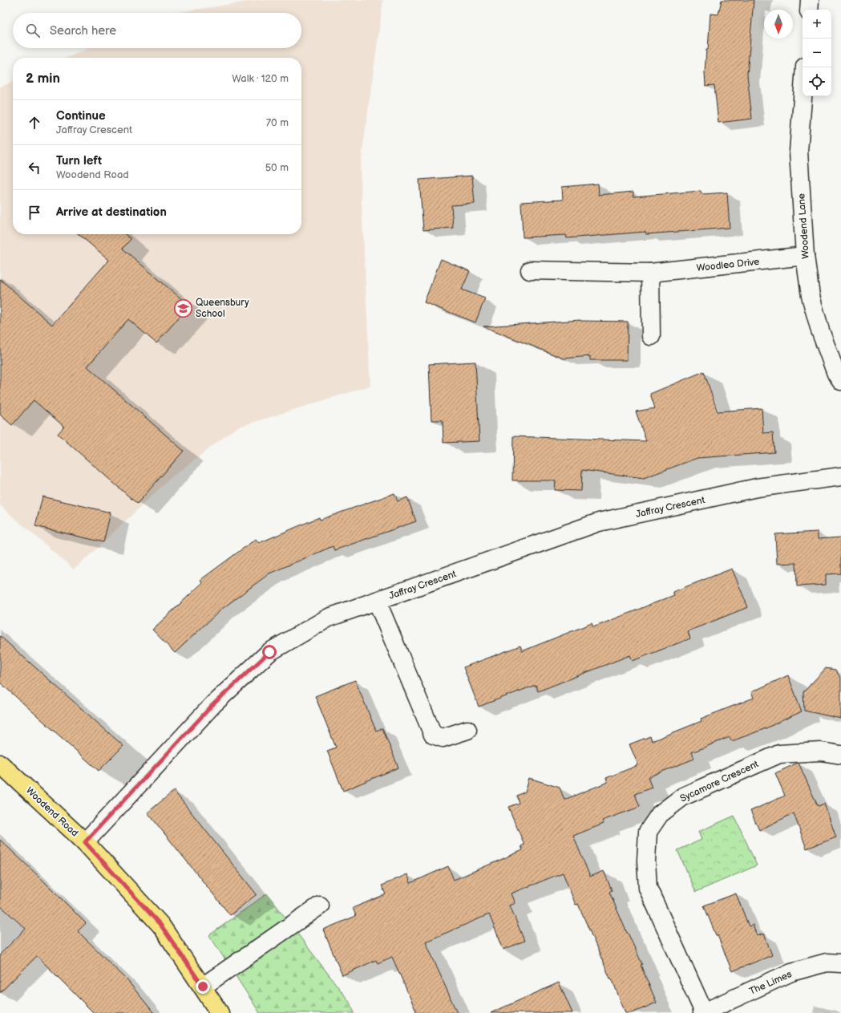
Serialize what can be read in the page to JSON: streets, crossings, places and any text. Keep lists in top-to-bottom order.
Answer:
{
  "streets": {
    "main road": ["Woodend Road"],
    "street": [
      "Woodend Lane",
      "Woodlea Drive",
      "Jaffray Crescent",
      "Sycamore Crescent",
      "The Limes"
    ]
  },
  "crossings": [
    ["Woodend Lane", "Woodlea Drive"],
    ["Jaffray Crescent", "Woodend Road"],
    ["Sycamore Crescent", "The Limes"]
  ],
  "places": {
    "school or university": ["Queensbury School"]
  },
  "north": "bottom",
  "page": {
    "map_buttons": ["+", "−"],
    "search": "Search here",
    "heading": ["2 min", "Walk · 120 m"],
    "list": [
      ["Continue", "Jaffray Crescent", "70 m"],
      ["Turn left", "Woodend Road", "50 m"],
      "Arrive at destination"
    ]
  }
}
